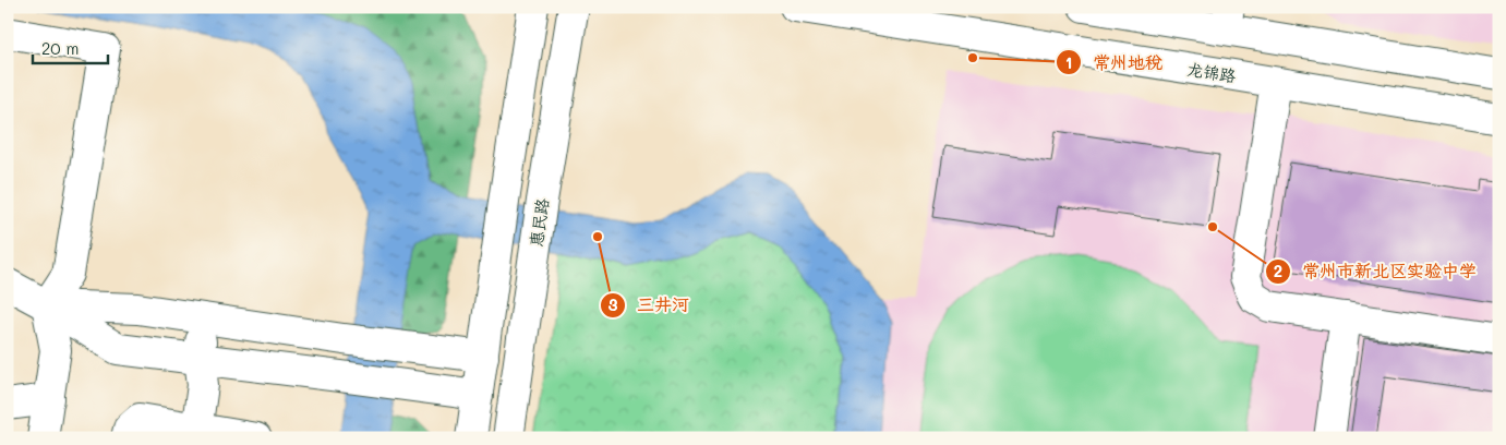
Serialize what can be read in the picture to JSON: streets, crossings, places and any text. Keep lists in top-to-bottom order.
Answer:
{
  "streets": {
    "main road": ["龙锦路", "惠民路"]
  },
  "places": ["常州地税", "常州市新北区实验中学", "三井河"],
  "scale_bar": "20 m"
}
